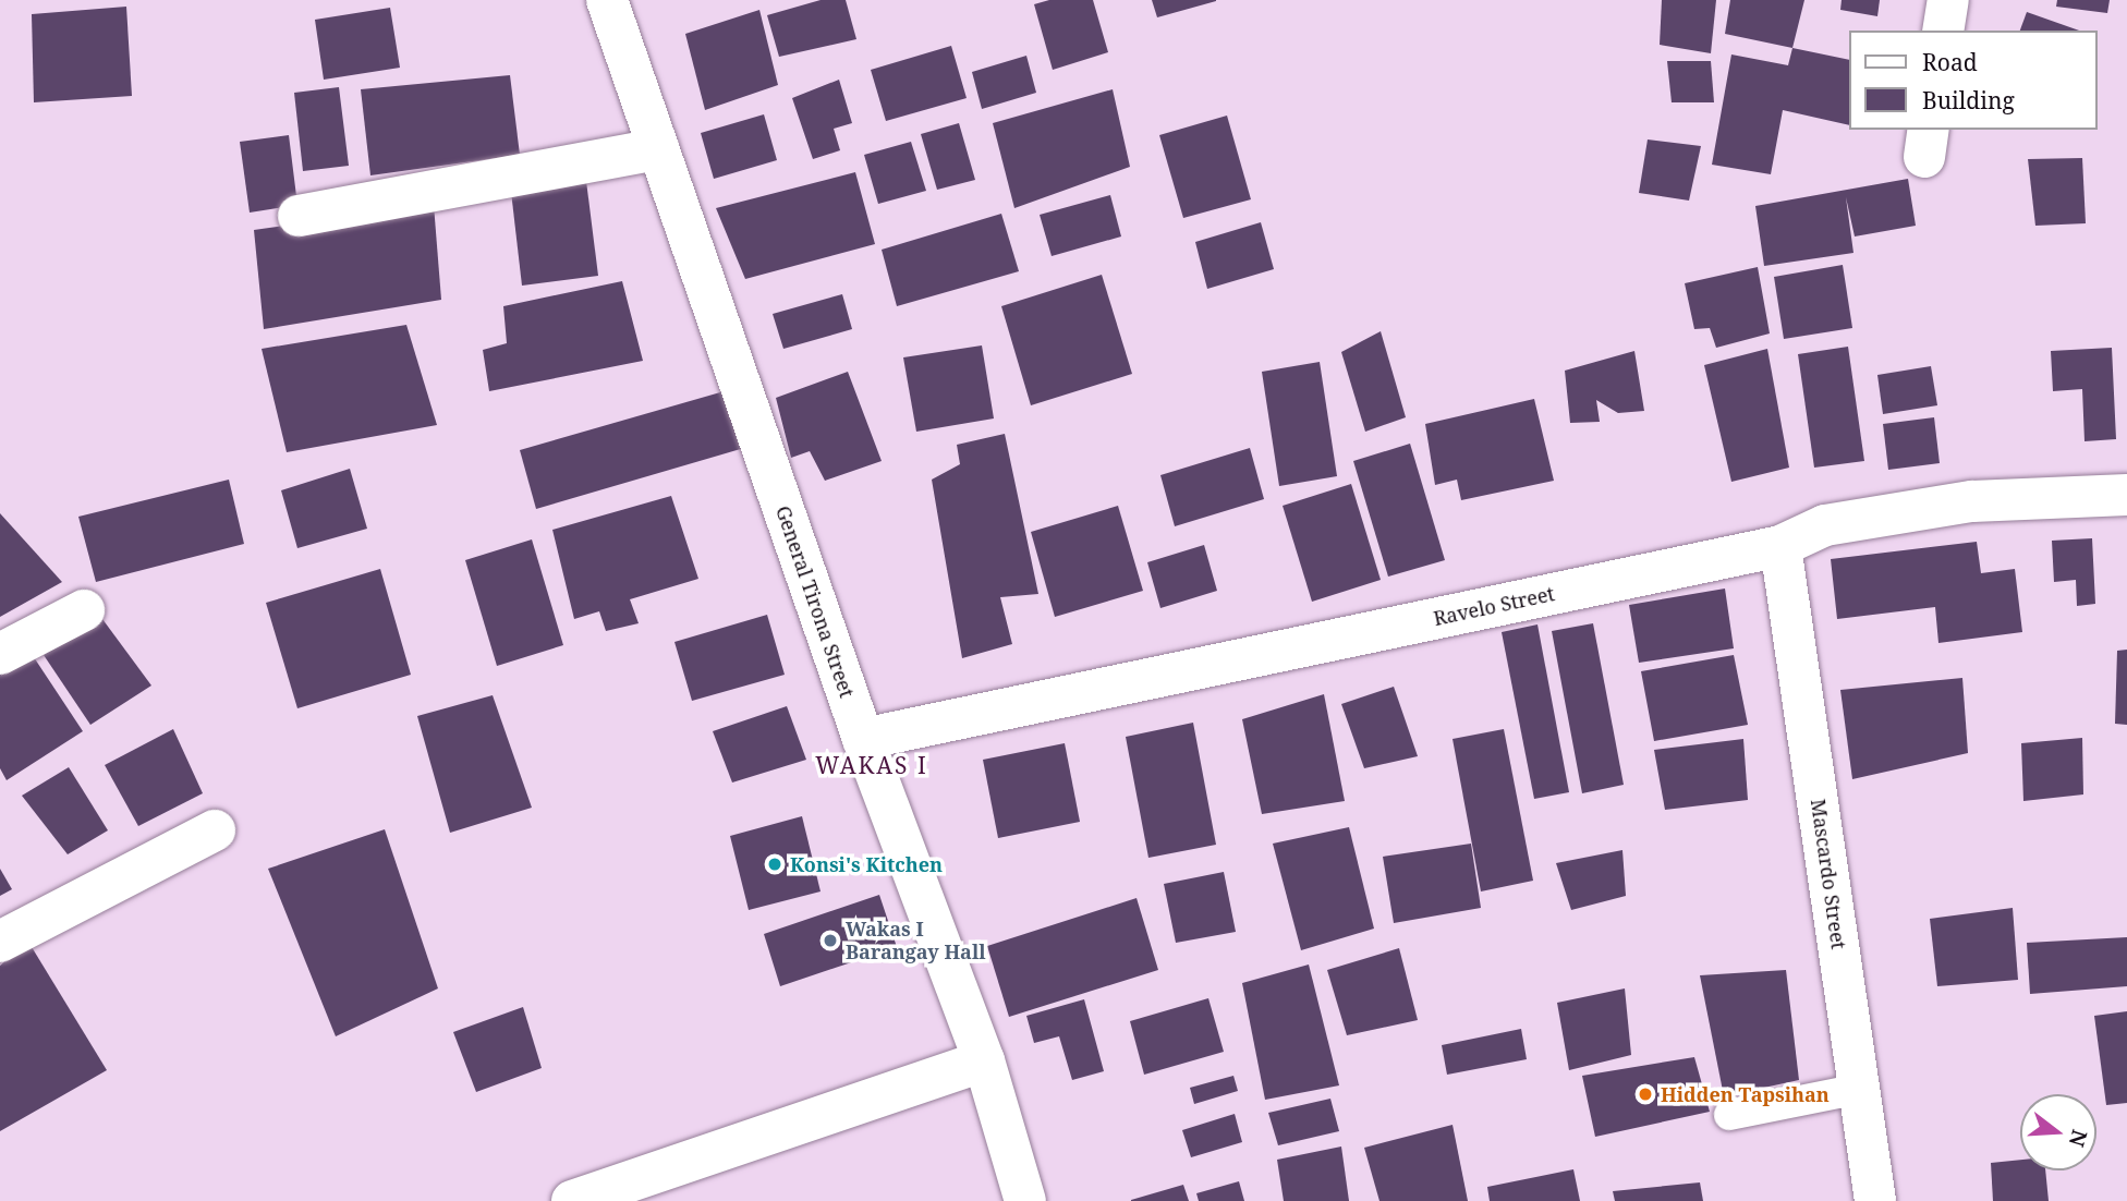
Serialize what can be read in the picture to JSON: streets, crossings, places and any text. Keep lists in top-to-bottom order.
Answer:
{
  "streets": {
    "street": ["General Tirona Street", "Ravelo Street", "Mascardo Street"]
  },
  "crossings": [
    ["General Tirona Street", "Ravelo Street"],
    ["Ravelo Street", "Mascardo Street"]
  ],
  "districts": ["WAKAS I"],
  "places": ["Konsi's Kitchen", "Wakas I Barangay Hall", "Hidden Tapsihan"],
  "legend": ["Road", "Building"],
  "north": "right"
}
